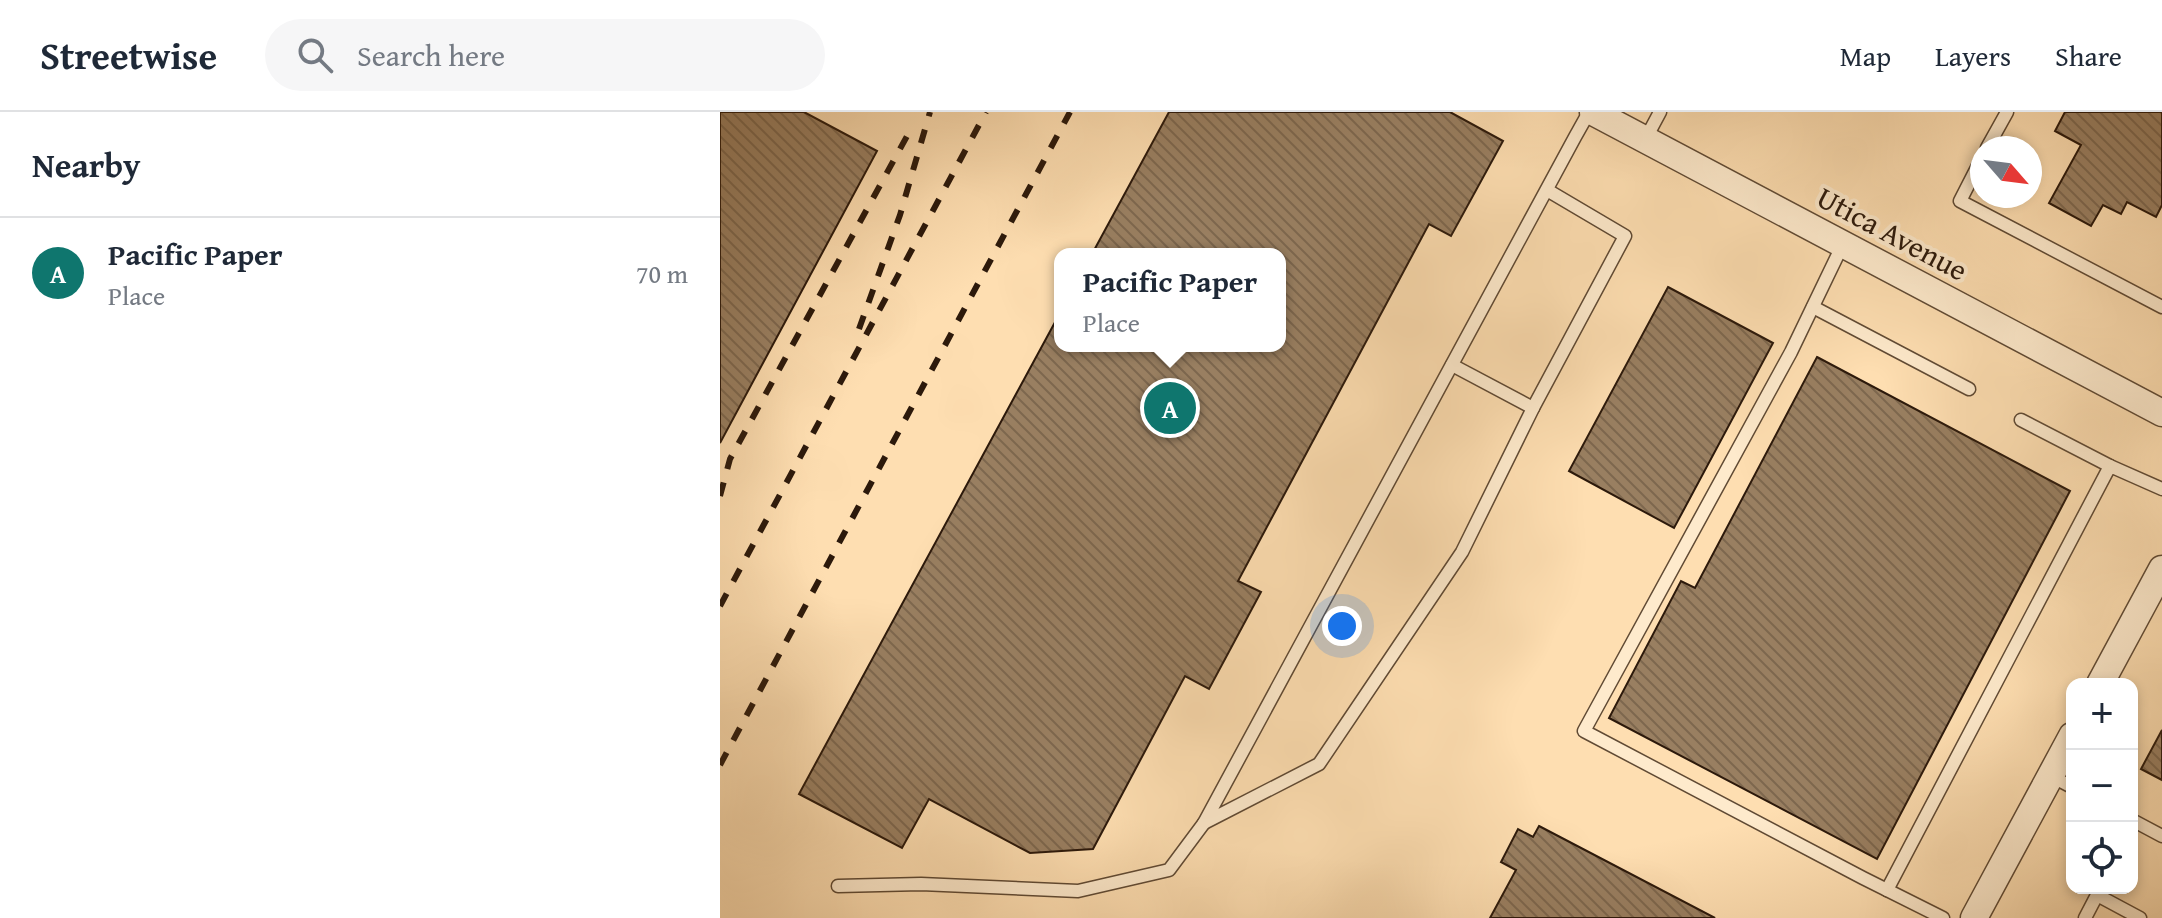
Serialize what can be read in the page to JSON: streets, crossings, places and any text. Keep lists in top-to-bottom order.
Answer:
{
  "streets": {
    "street": ["Utica Avenue"]
  },
  "north": "bottom right",
  "page": {
    "header": "Streetwise",
    "search": "Search here",
    "nav": ["Map", "Layers", "Share"],
    "heading": "Nearby",
    "list": [
      {
        "mark": "A",
        "name": "Pacific Paper",
        "note": "Place",
        "value": "70 m"
      }
    ],
    "popup": ["Pacific Paper", "Place"],
    "pins": "A",
    "map_buttons": ["+", "−"]
  }
}
